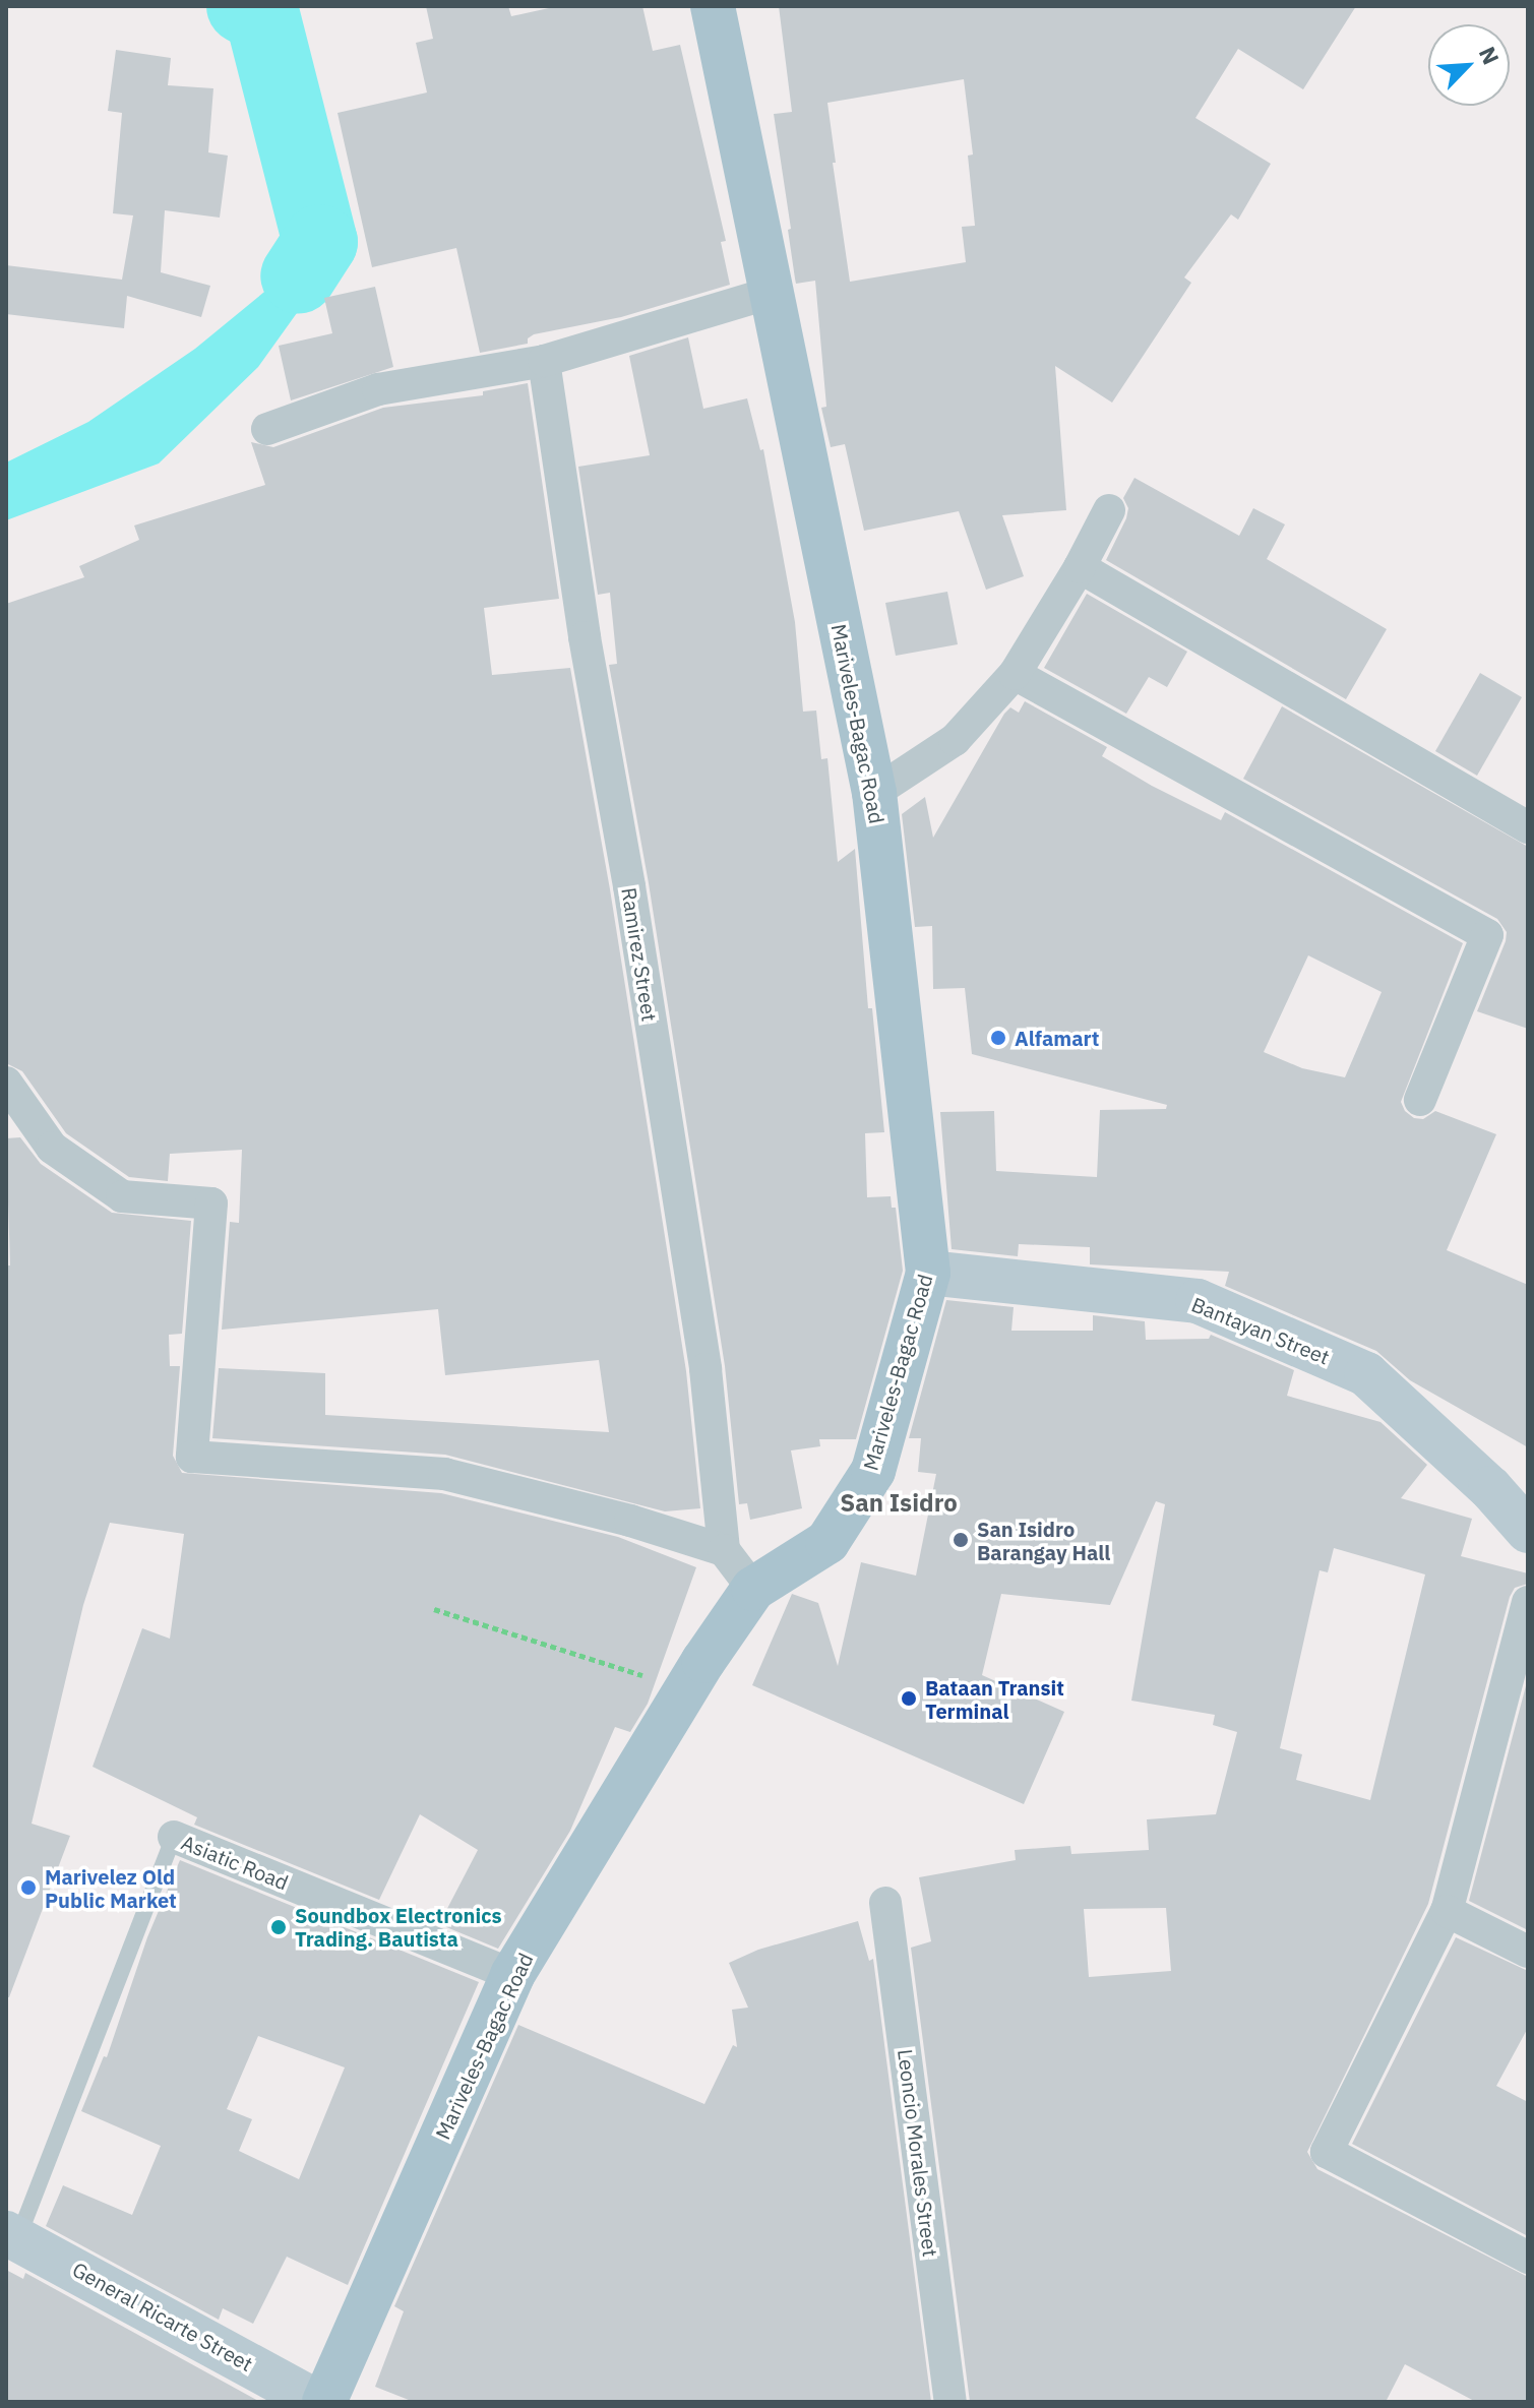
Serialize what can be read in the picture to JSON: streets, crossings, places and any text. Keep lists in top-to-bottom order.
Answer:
{
  "streets": {
    "main road": ["Mariveles-Bagac Road"],
    "street": [
      "Ramirez Street",
      "Bantayan Street",
      "Asiatic Road",
      "Leoncio Morales Street",
      "General Ricarte Street"
    ]
  },
  "crossings": [
    ["Mariveles-Bagac Road", "Bantayan Street"],
    ["Mariveles-Bagac Road", "Asiatic Road"],
    ["Asiatic Road", "General Ricarte Street"]
  ],
  "districts": ["San Isidro"],
  "places": [
    "Alfamart",
    "San Isidro Barangay Hall",
    "Bataan Transit Terminal",
    "Marivelez Old Public Market",
    "Soundbox Electronics Trading. Bautista"
  ],
  "north": "top right"
}
